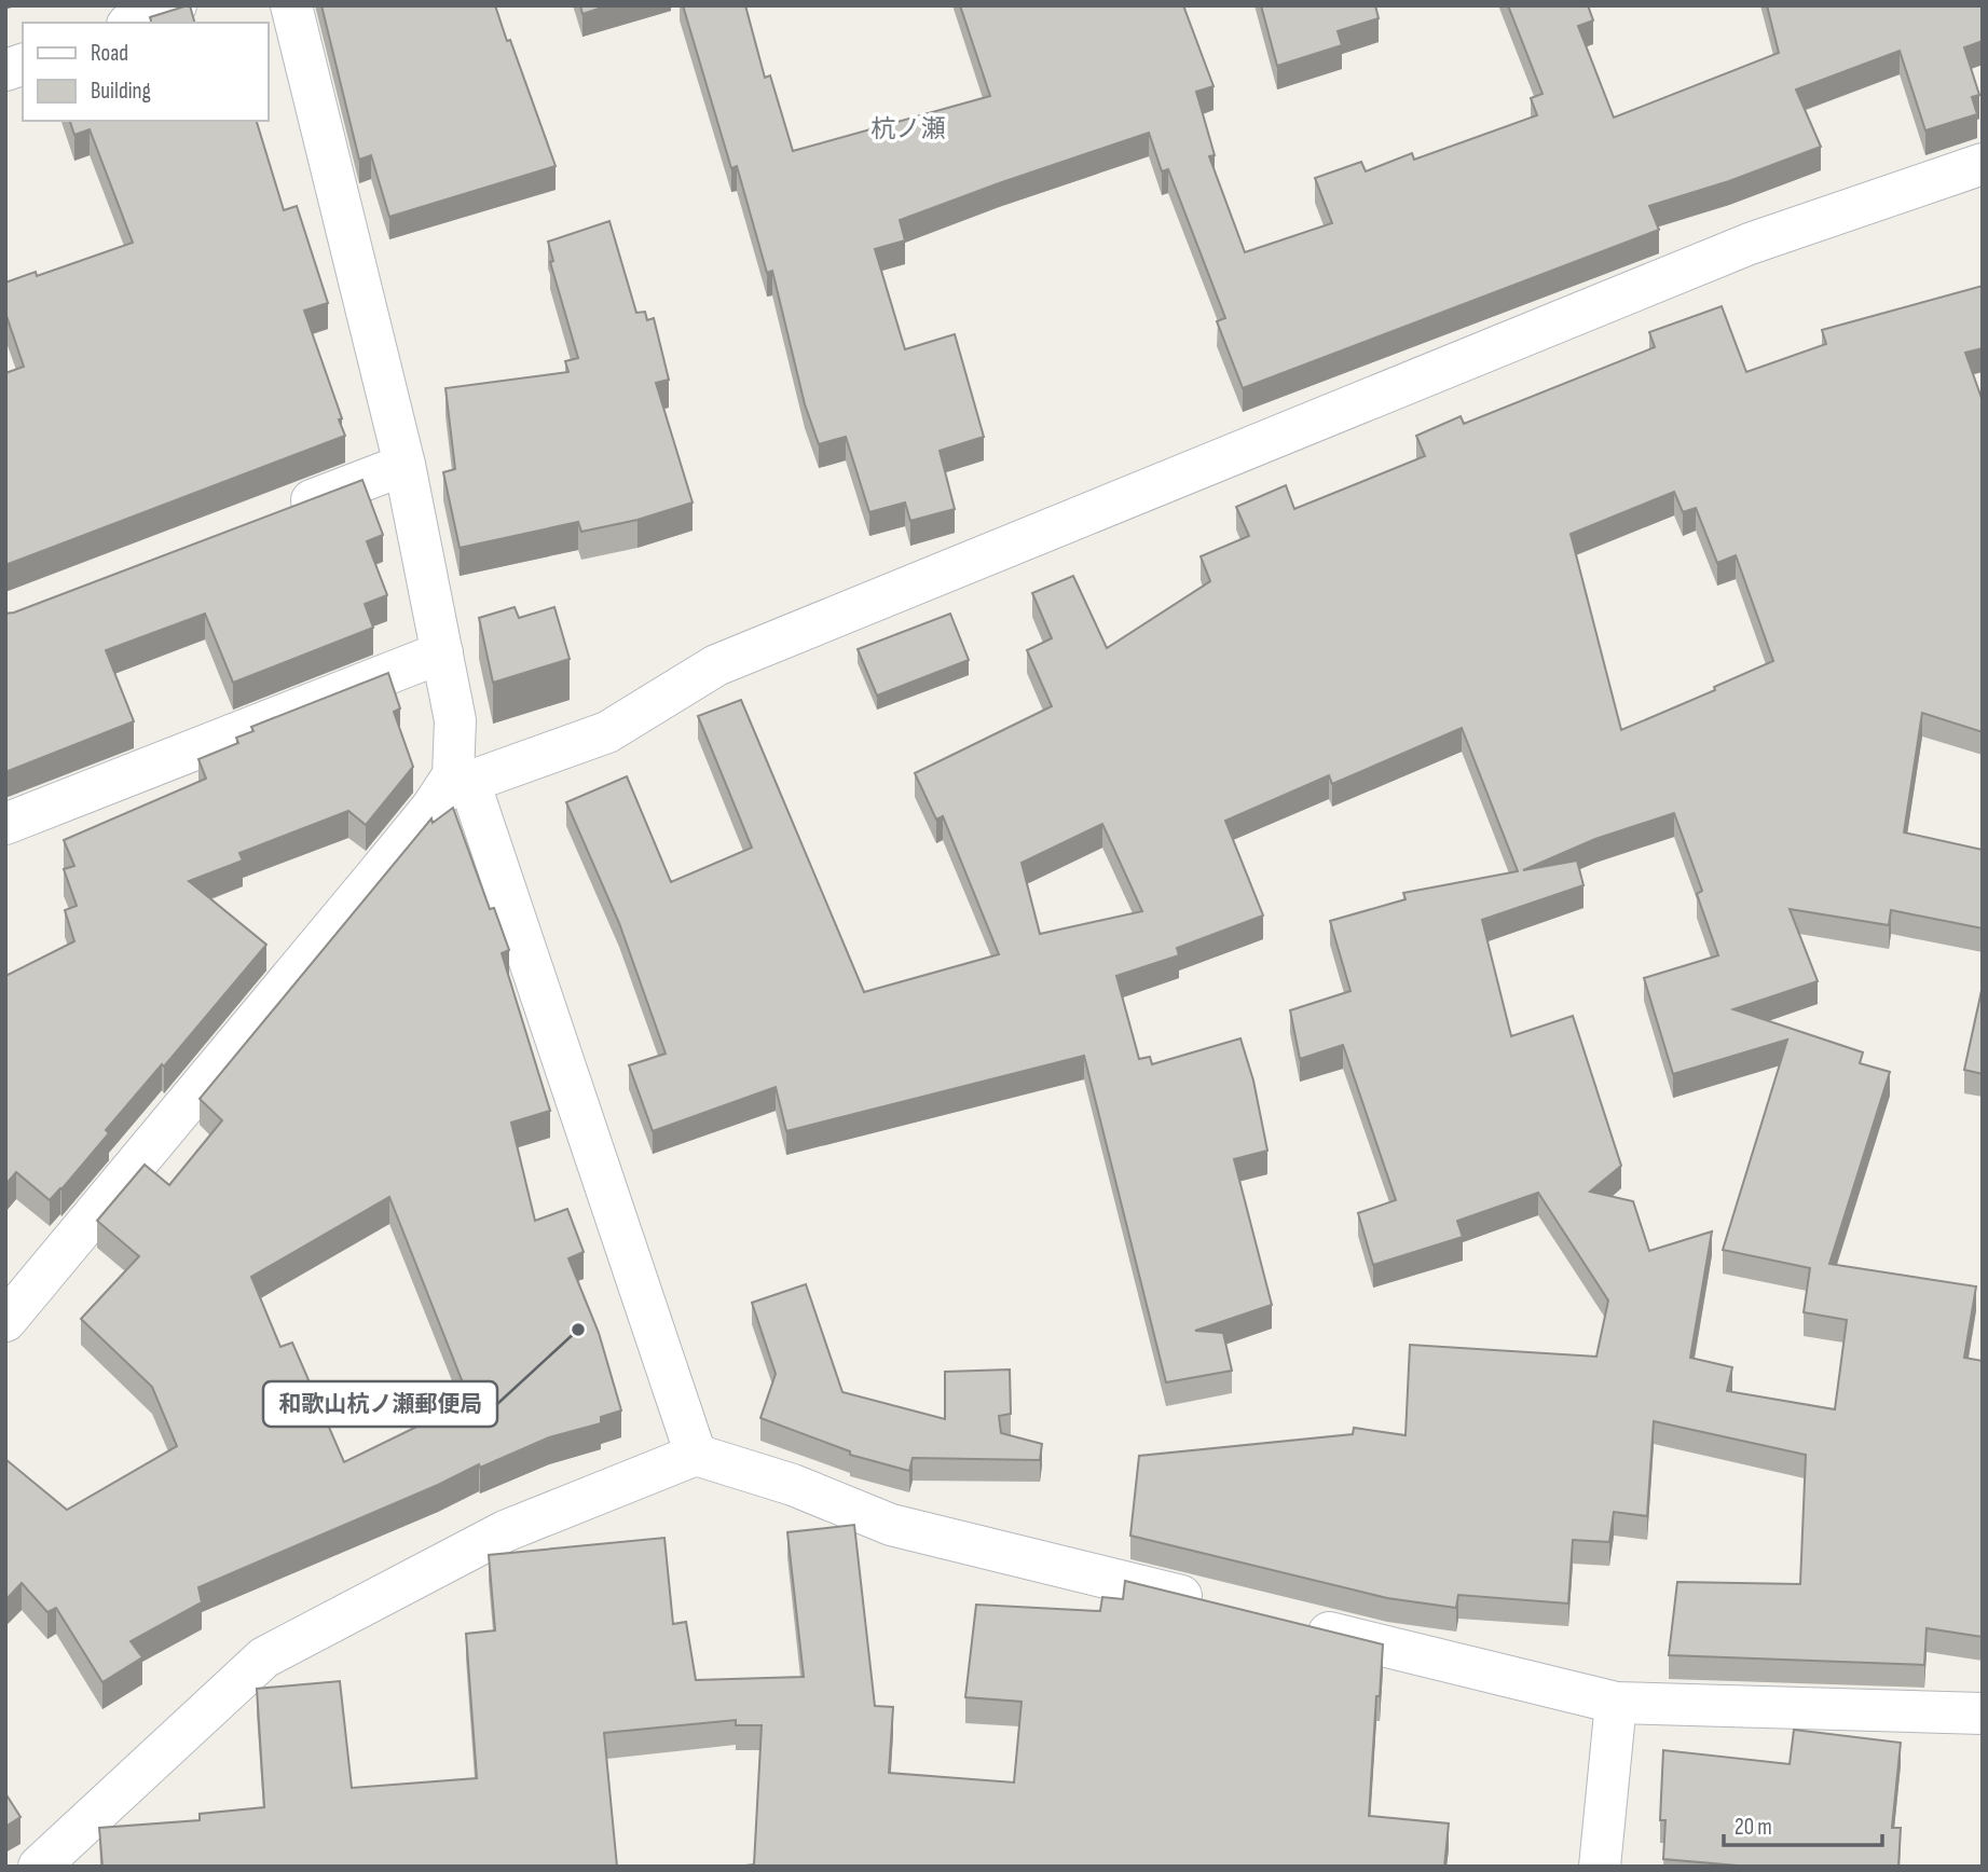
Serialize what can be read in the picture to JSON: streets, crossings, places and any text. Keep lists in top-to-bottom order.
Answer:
{
  "districts": ["杭ノ瀬"],
  "places": ["和歌山杭ノ瀬郵便局"],
  "legend": ["Road", "Building"],
  "scale_bar": "20 m"
}
